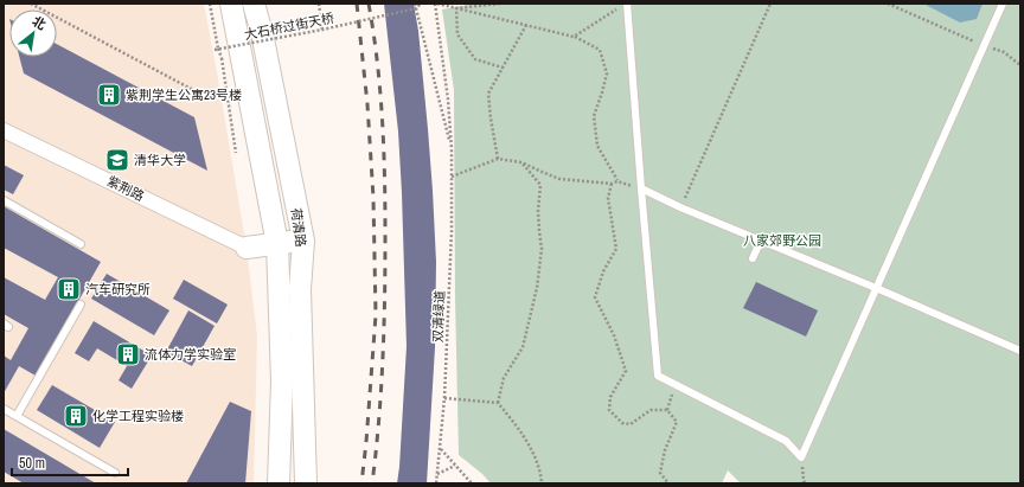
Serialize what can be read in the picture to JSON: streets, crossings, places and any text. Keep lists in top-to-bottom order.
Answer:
{
  "streets": {
    "main road": ["荷清路"],
    "street": ["紫荆路"],
    "path": ["大石桥过街天桥", "双清绿道"]
  },
  "parks": ["八家郊野公园"],
  "places": {
    "building": [
      "紫荆学生公寓23号楼",
      "汽车研究所",
      "流体力学实验室",
      "化学工程实验楼"
    ],
    "school or university": ["清华大学"]
  },
  "scale_bar": "50 m",
  "north": "top right"
}
